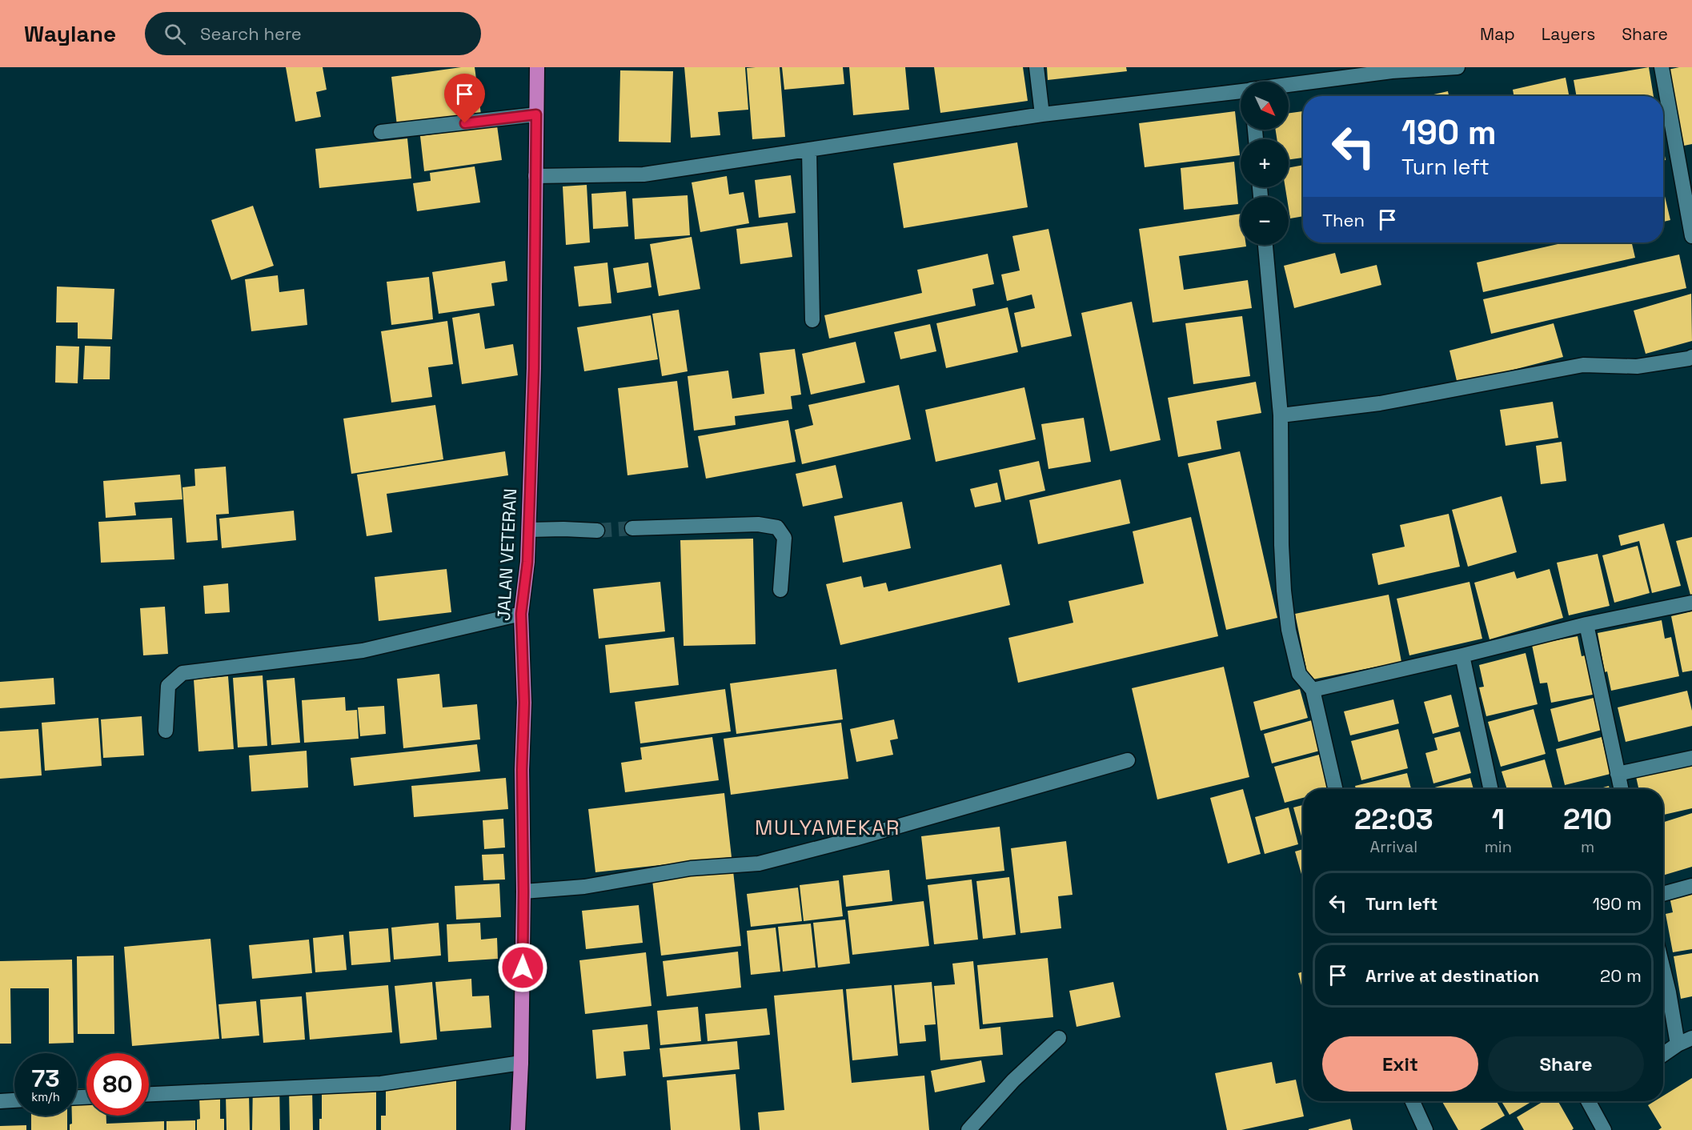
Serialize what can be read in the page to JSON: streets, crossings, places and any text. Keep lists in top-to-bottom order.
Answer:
{
  "streets": {
    "highway": ["JALAN VETERAN"]
  },
  "districts": ["MULYAMEKAR"],
  "north": "bottom right",
  "page": {
    "header": "Waylane",
    "search": "Search here",
    "nav": ["Map", "Layers", "Share"],
    "map_buttons": ["+", "−"],
    "turn": ["190 m", "Turn left"],
    "then": "Then",
    "eta": [
      "22:03",
      "Arrival",
      "1",
      "min",
      "210",
      "m"
    ],
    "list": [
      {
        "name": "Turn left",
        "value": "190 m"
      },
      {
        "name": "Arrive at destination",
        "value": "20 m"
      }
    ],
    "buttons": ["Exit", "Share"],
    "speed": "73 km/h",
    "limit": "80"
  }
}
